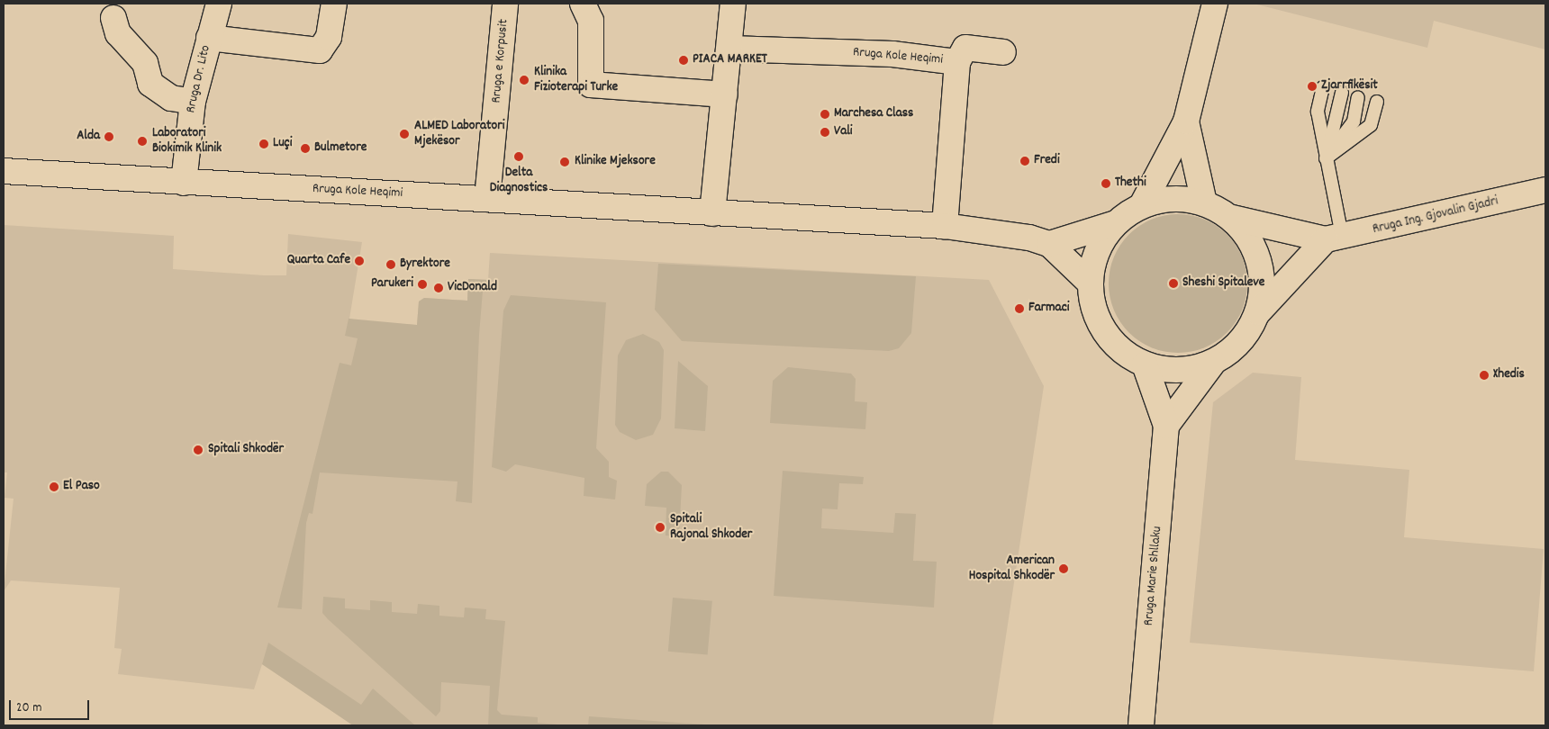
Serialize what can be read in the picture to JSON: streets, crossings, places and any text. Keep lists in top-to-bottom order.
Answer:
{
  "streets": {
    "street": [
      "Rruga Kole Heqimi",
      "Rruga e Korpusit",
      "Rruga Dr. Lito",
      "Rruga Ing. Gjovalin Gjadri",
      "Rruga Marie Shllaku"
    ]
  },
  "crossings": [
    ["Rruga Kole Heqimi", "Rruga e Korpusit"],
    ["Rruga Kole Heqimi", "Rruga Dr. Lito"]
  ],
  "places": [
    "PIACA MARKET",
    "Klinika Fizioterapi Turke",
    "Zjarrfikësit",
    "Marchesa Class",
    "Vali",
    "ALMED Laboratori Mjekësor",
    "Alda",
    "Laboratori Biokimik Klinik",
    "Luçi",
    "Bulmetore",
    "Delta Diagnostics",
    "Fredi",
    "Klinike Mjeksore",
    "Thethi",
    "Quarta Cafe",
    "Byrektore",
    "Sheshi Spitaleve",
    "Parukeri",
    "VicDonald",
    "Farmaci",
    "Xhedis",
    "Spitali Shkodër",
    "El Paso",
    "Spitali Rajonal Shkoder",
    "American Hospital Shkodër"
  ],
  "scale_bar": "20 m"
}
